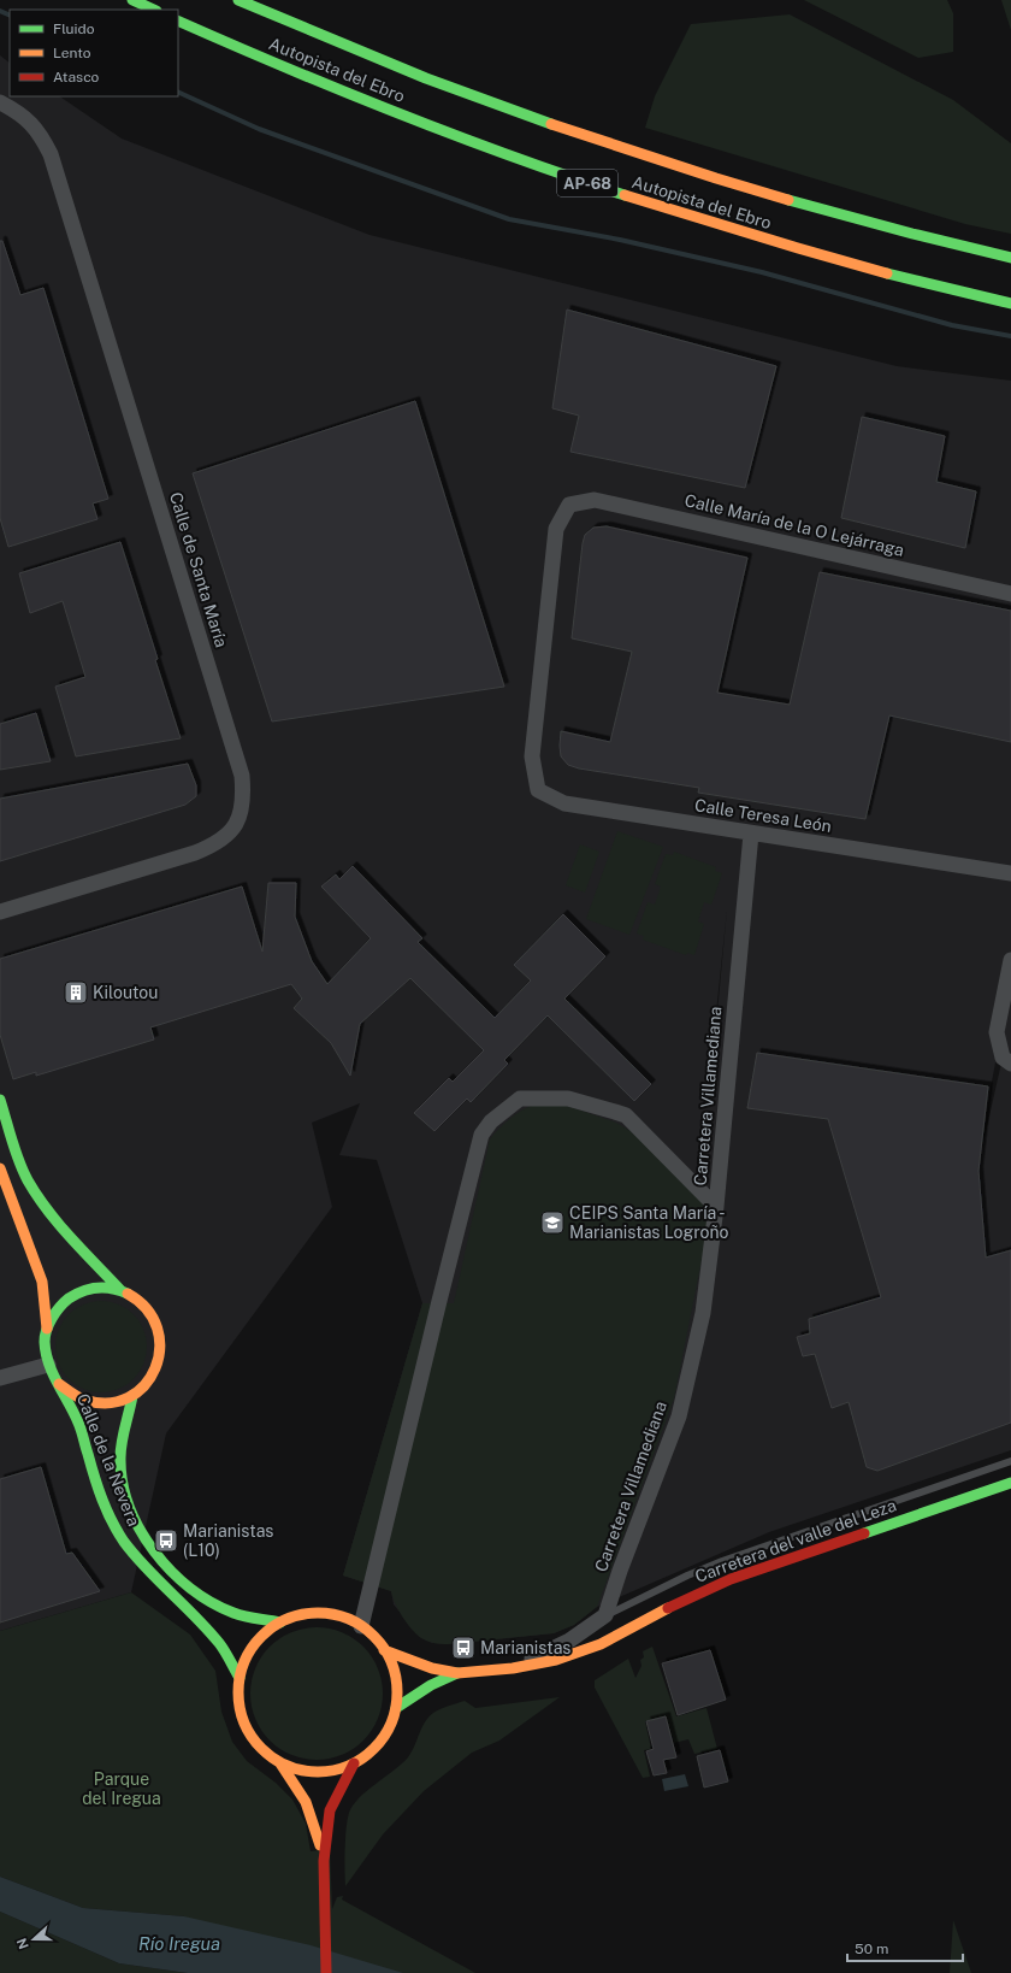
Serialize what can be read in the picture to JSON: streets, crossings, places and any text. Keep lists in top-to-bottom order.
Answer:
{
  "streets": {
    "main road": [
      "Autopista del Ebro",
      "AP-68",
      "Calle de la Nevera",
      "Carretera del valle del Leza"
    ],
    "street": [
      "Calle María de la O Lejárraga",
      "Calle de Santa María",
      "Calle Teresa León",
      "Carretera Villamediana"
    ]
  },
  "crossings": [
    ["Calle María de la O Lejárraga", "Calle Teresa León"],
    ["Calle Teresa León", "Carretera Villamediana"],
    ["Calle de la Nevera", "Carretera del valle del Leza"]
  ],
  "water": ["Río Iregua"],
  "parks": ["Parque del Iregua"],
  "places": {
    "building": ["Kiloutou"],
    "school or university": ["CEIPS Santa María - Marianistas Logroño"],
    "bus stop": ["Marianistas (L10)", "Marianistas"]
  },
  "legend": ["Fluido", "Lento", "Atasco"],
  "scale_bar": "50 m",
  "north": "left"
}
